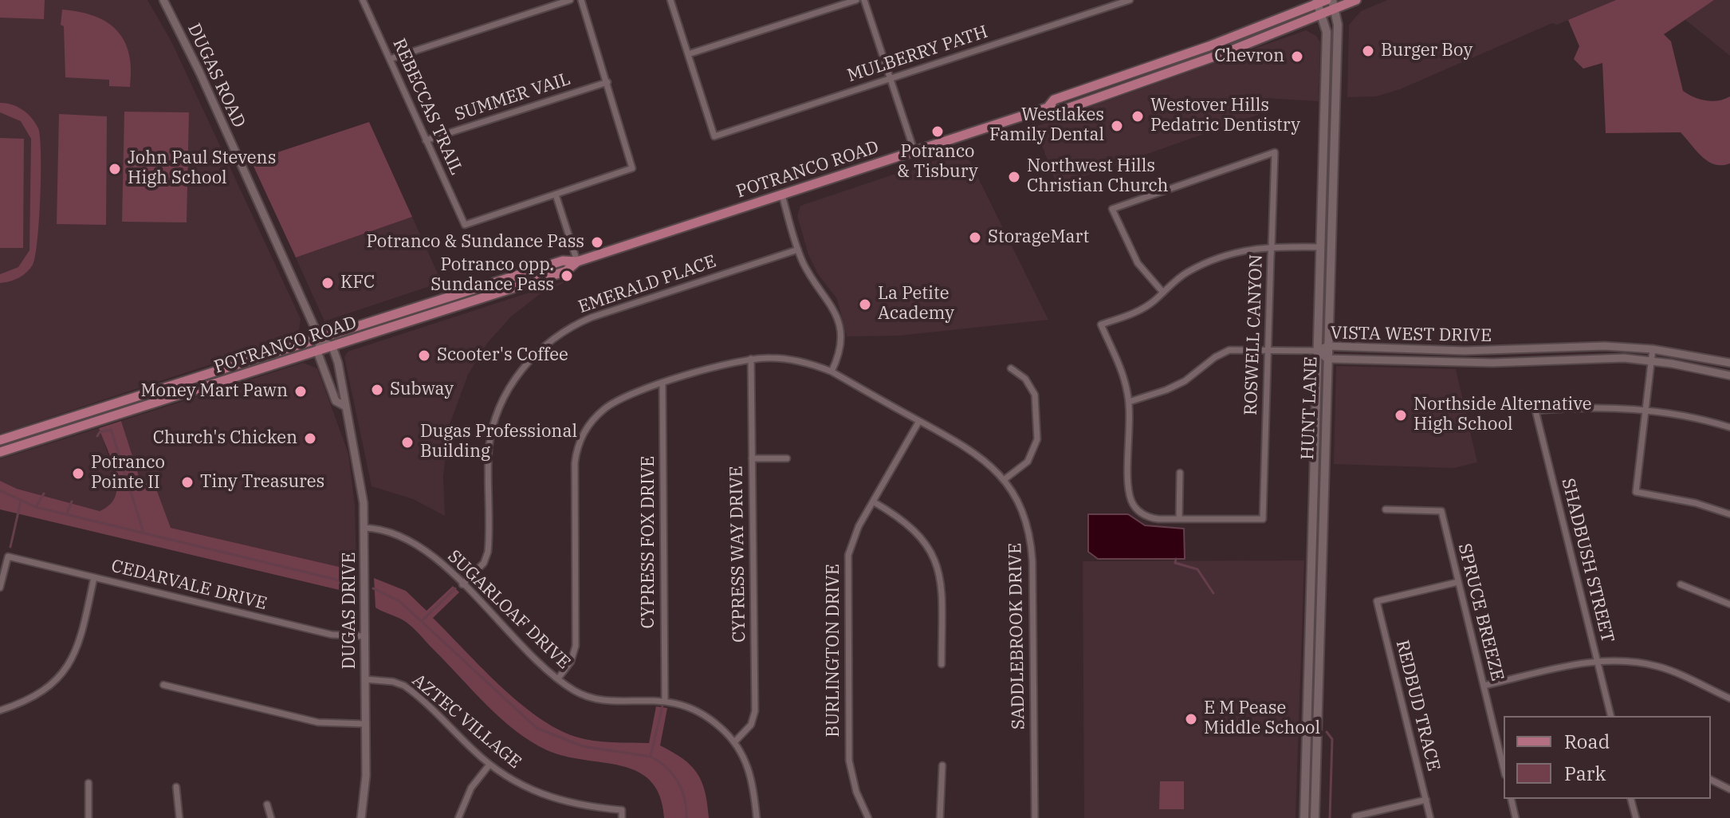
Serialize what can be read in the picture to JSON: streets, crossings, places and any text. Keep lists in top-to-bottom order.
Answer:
{
  "streets": {
    "main road": ["POTRANCO ROAD", "HUNT LANE"],
    "street": [
      "MULBERRY PATH",
      "DUGAS ROAD",
      "SUMMER VAIL",
      "REBECCAS TRAIL",
      "EMERALD PLACE",
      "ROSWELL CANYON",
      "VISTA WEST DRIVE",
      "CYPRESS FOX DRIVE",
      "CYPRESS WAY DRIVE",
      "SHADBUSH STREET",
      "CEDARVALE DRIVE",
      "SUGARLOAF DRIVE",
      "DUGAS DRIVE",
      "SPRUCE BREEZE",
      "SADDLEBROOK DRIVE",
      "BURLINGTON DRIVE",
      "REDBUD TRACE",
      "AZTEC VILLAGE"
    ]
  },
  "crossings": [
    ["DUGAS ROAD", "POTRANCO ROAD"],
    ["SUMMER VAIL", "REBECCAS TRAIL"],
    ["POTRANCO ROAD", "HUNT LANE"],
    ["POTRANCO ROAD", "DUGAS DRIVE"],
    ["EMERALD PLACE", "SUGARLOAF DRIVE"],
    ["VISTA WEST DRIVE", "HUNT LANE"],
    ["CYPRESS FOX DRIVE", "SUGARLOAF DRIVE"],
    ["CYPRESS FOX DRIVE", "SADDLEBROOK DRIVE"],
    ["CYPRESS WAY DRIVE", "SUGARLOAF DRIVE"],
    ["CYPRESS WAY DRIVE", "SADDLEBROOK DRIVE"],
    ["CEDARVALE DRIVE", "DUGAS DRIVE"],
    ["SUGARLOAF DRIVE", "DUGAS DRIVE"],
    ["SUGARLOAF DRIVE", "SADDLEBROOK DRIVE"],
    ["DUGAS DRIVE", "AZTEC VILLAGE"],
    ["SPRUCE BREEZE", "REDBUD TRACE"],
    ["SADDLEBROOK DRIVE", "BURLINGTON DRIVE"]
  ],
  "places": [
    "Burger Boy",
    "Chevron",
    "Westover Hills Pedatric Dentistry",
    "Westlakes Family Dental",
    "Potranco & Tisbury",
    "John Paul Stevens High School",
    "Northwest Hills Christian Church",
    "StorageMart",
    "Potranco & Sundance Pass",
    "Potranco opp. Sundance Pass",
    "KFC",
    "La Petite Academy",
    "Scooter's Coffee",
    "Subway",
    "Money Mart Pawn",
    "Northside Alternative High School",
    "Church's Chicken",
    "Dugas Professional Building",
    "Potranco Pointe II",
    "Tiny Treasures",
    "E M Pease Middle School"
  ],
  "legend": ["Road", "Park"]
}
